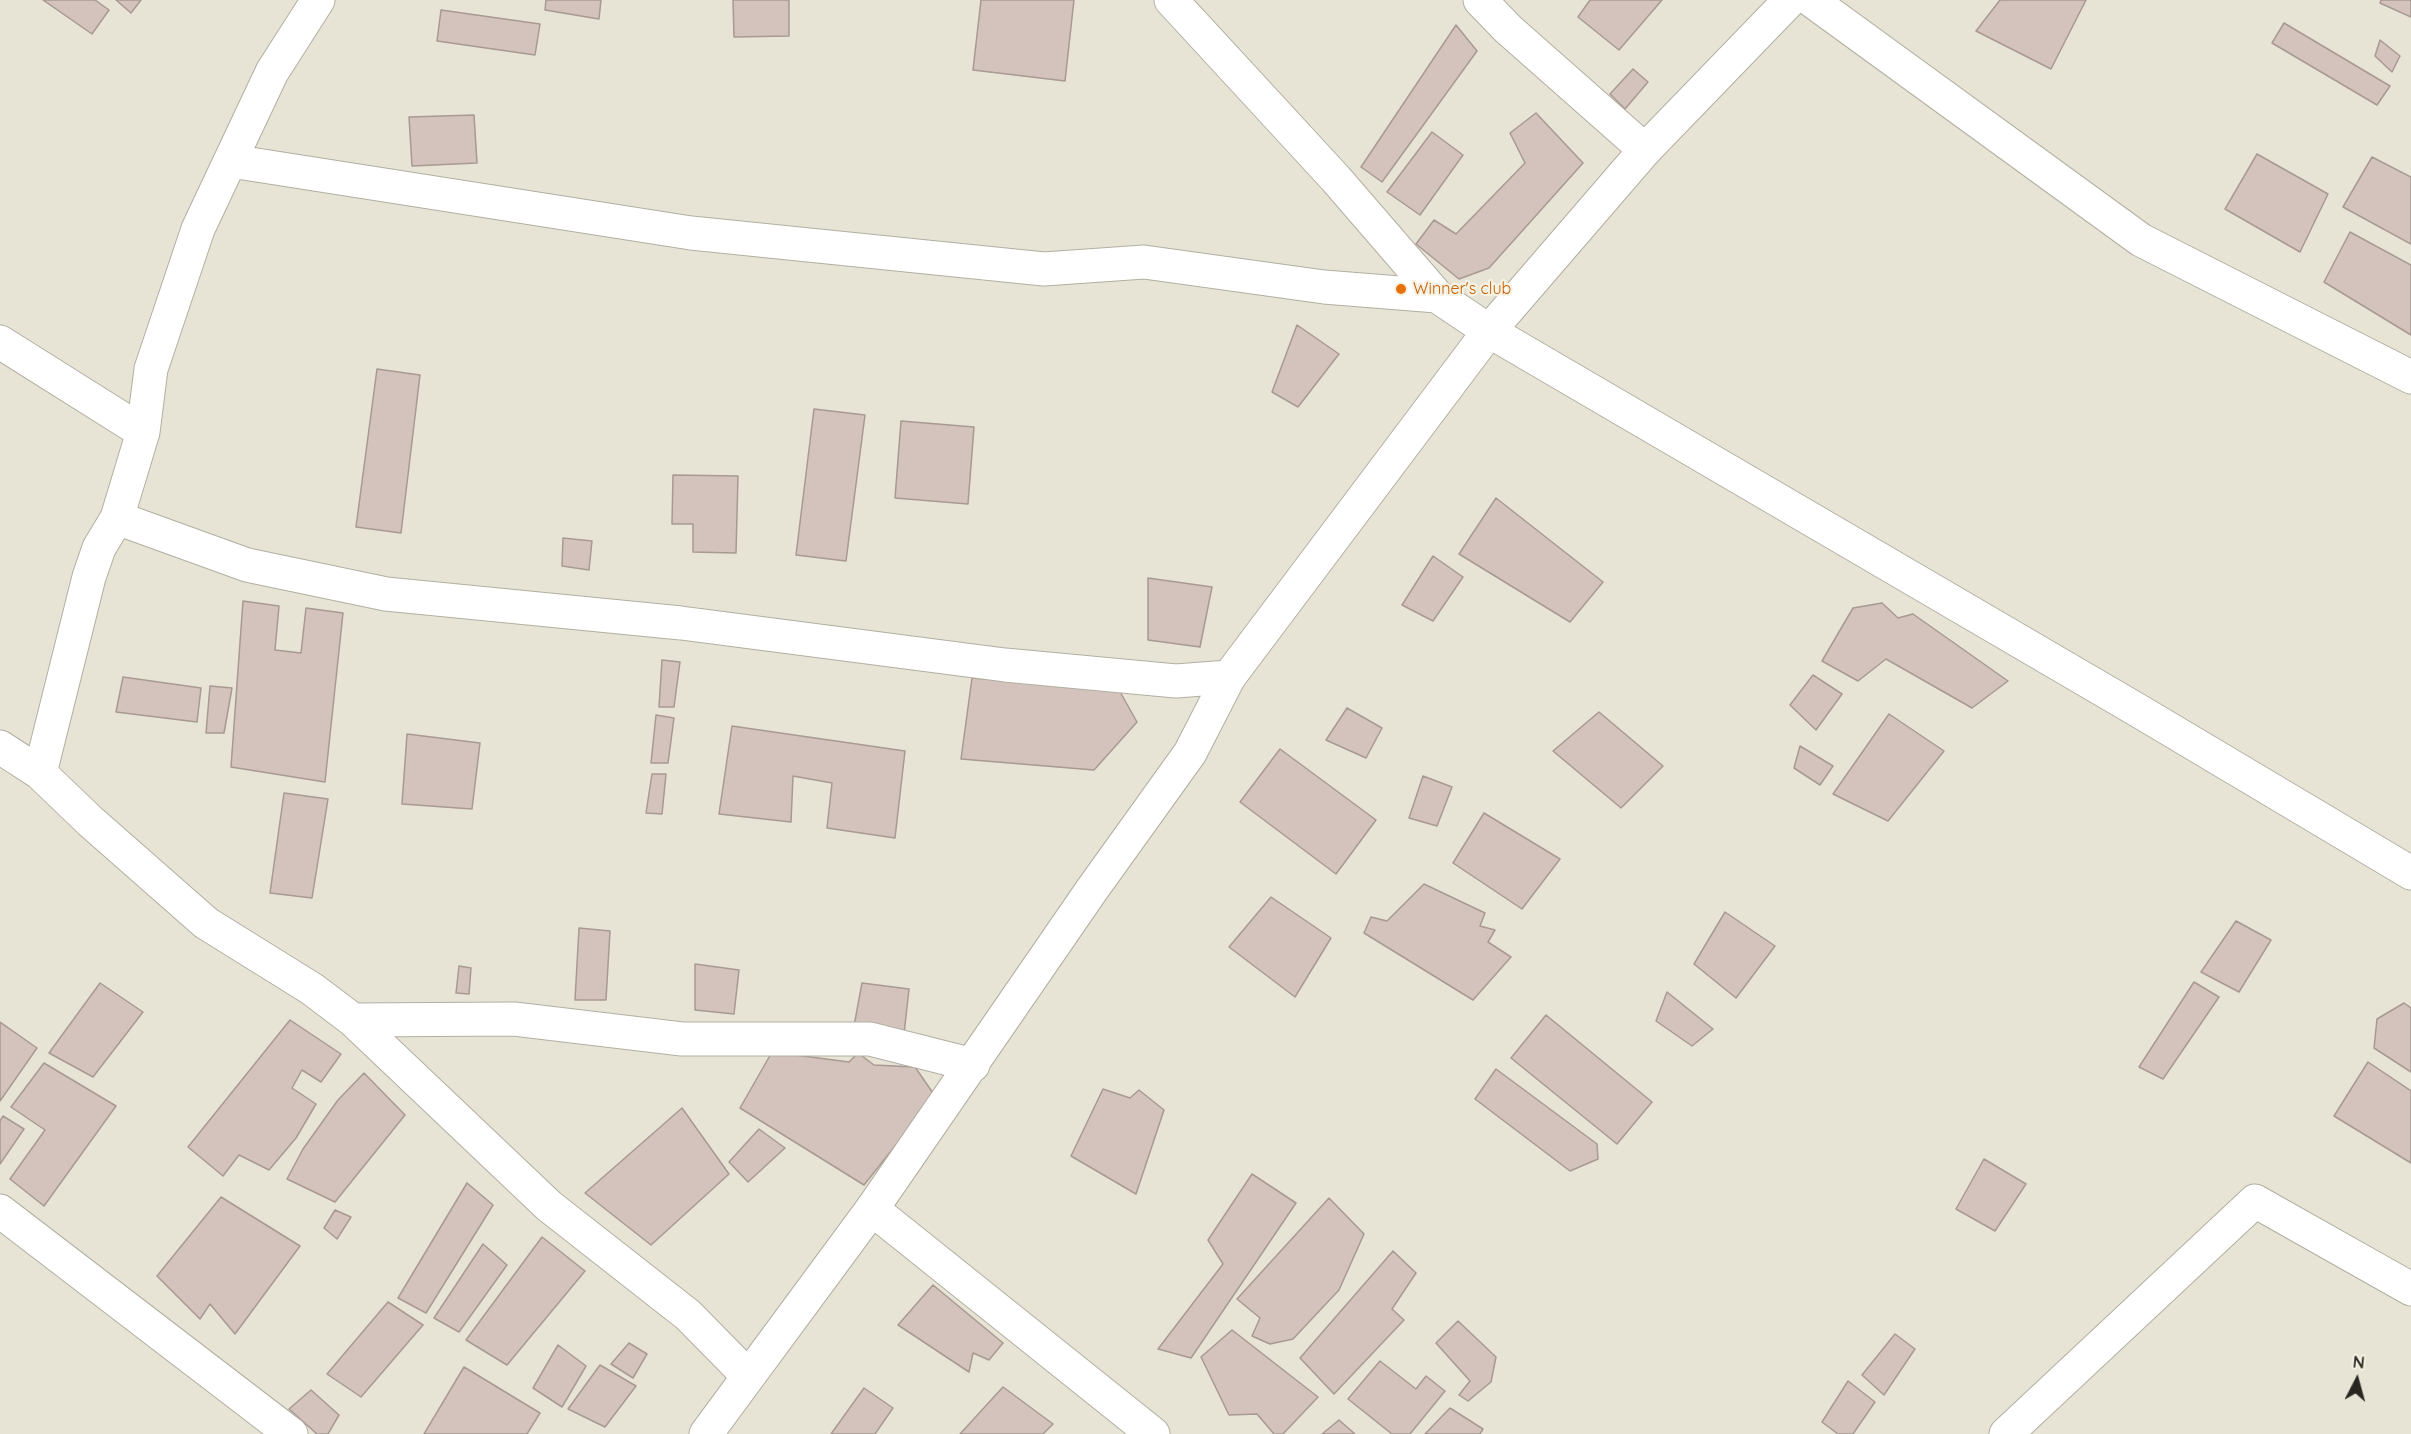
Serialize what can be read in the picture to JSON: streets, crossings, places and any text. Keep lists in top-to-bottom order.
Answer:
{
  "places": ["Winner's club"],
  "north": "top"
}
